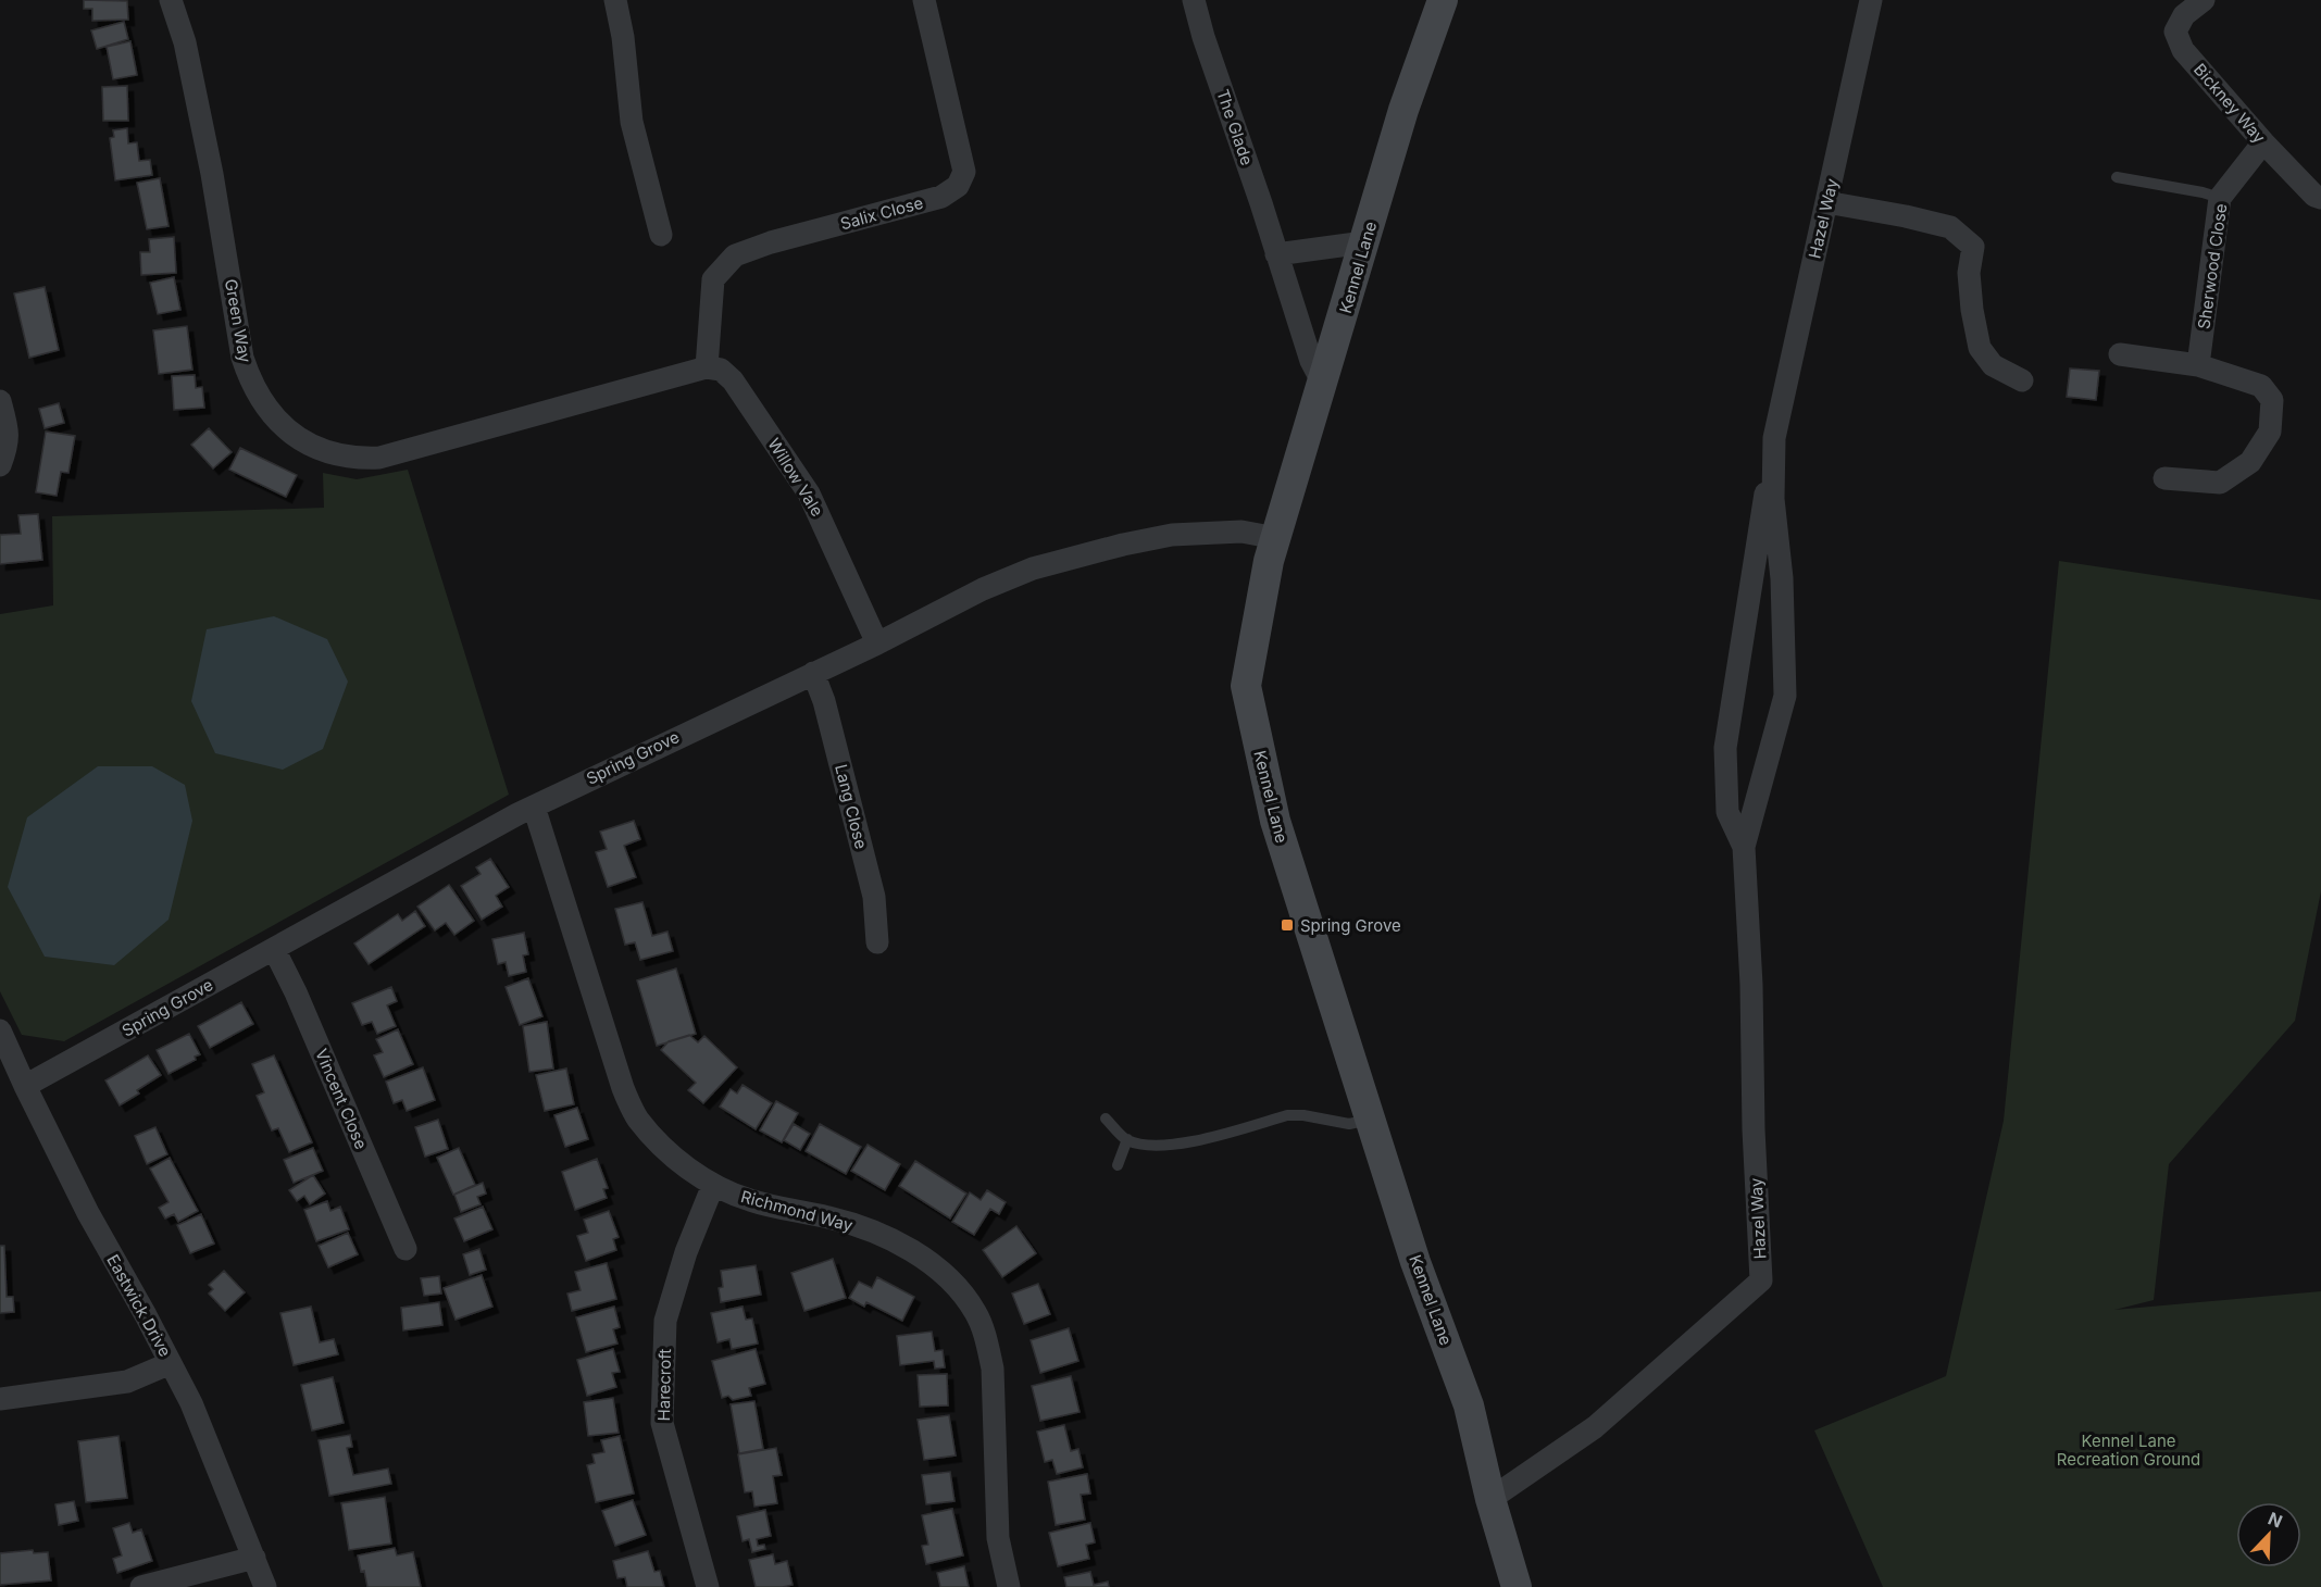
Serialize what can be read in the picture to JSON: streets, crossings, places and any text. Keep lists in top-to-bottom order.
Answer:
{
  "streets": {
    "street": [
      "Bickney Way",
      "The Glade",
      "Salix Close",
      "Hazel Way",
      "Sherwood Close",
      "Kennel Lane",
      "Green Way",
      "Willow Vale",
      "Spring Grove",
      "Lang Close",
      "Vincent Close",
      "Richmond Way",
      "Eastwick Drive",
      "Harecroft"
    ]
  },
  "crossings": [
    ["Bickney Way", "Sherwood Close"],
    ["The Glade", "Kennel Lane"],
    ["Salix Close", "Green Way"],
    ["Salix Close", "Willow Vale"],
    ["Hazel Way", "Kennel Lane"],
    ["Kennel Lane", "Spring Grove"],
    ["Green Way", "Willow Vale"],
    ["Willow Vale", "Spring Grove"],
    ["Spring Grove", "Lang Close"],
    ["Spring Grove", "Vincent Close"],
    ["Spring Grove", "Richmond Way"],
    ["Spring Grove", "Eastwick Drive"],
    ["Richmond Way", "Harecroft"]
  ],
  "parks": ["Kennel Lane Recreation Ground"],
  "places": {
    "transit": ["Spring Grove"]
  },
  "north": "top right"
}
